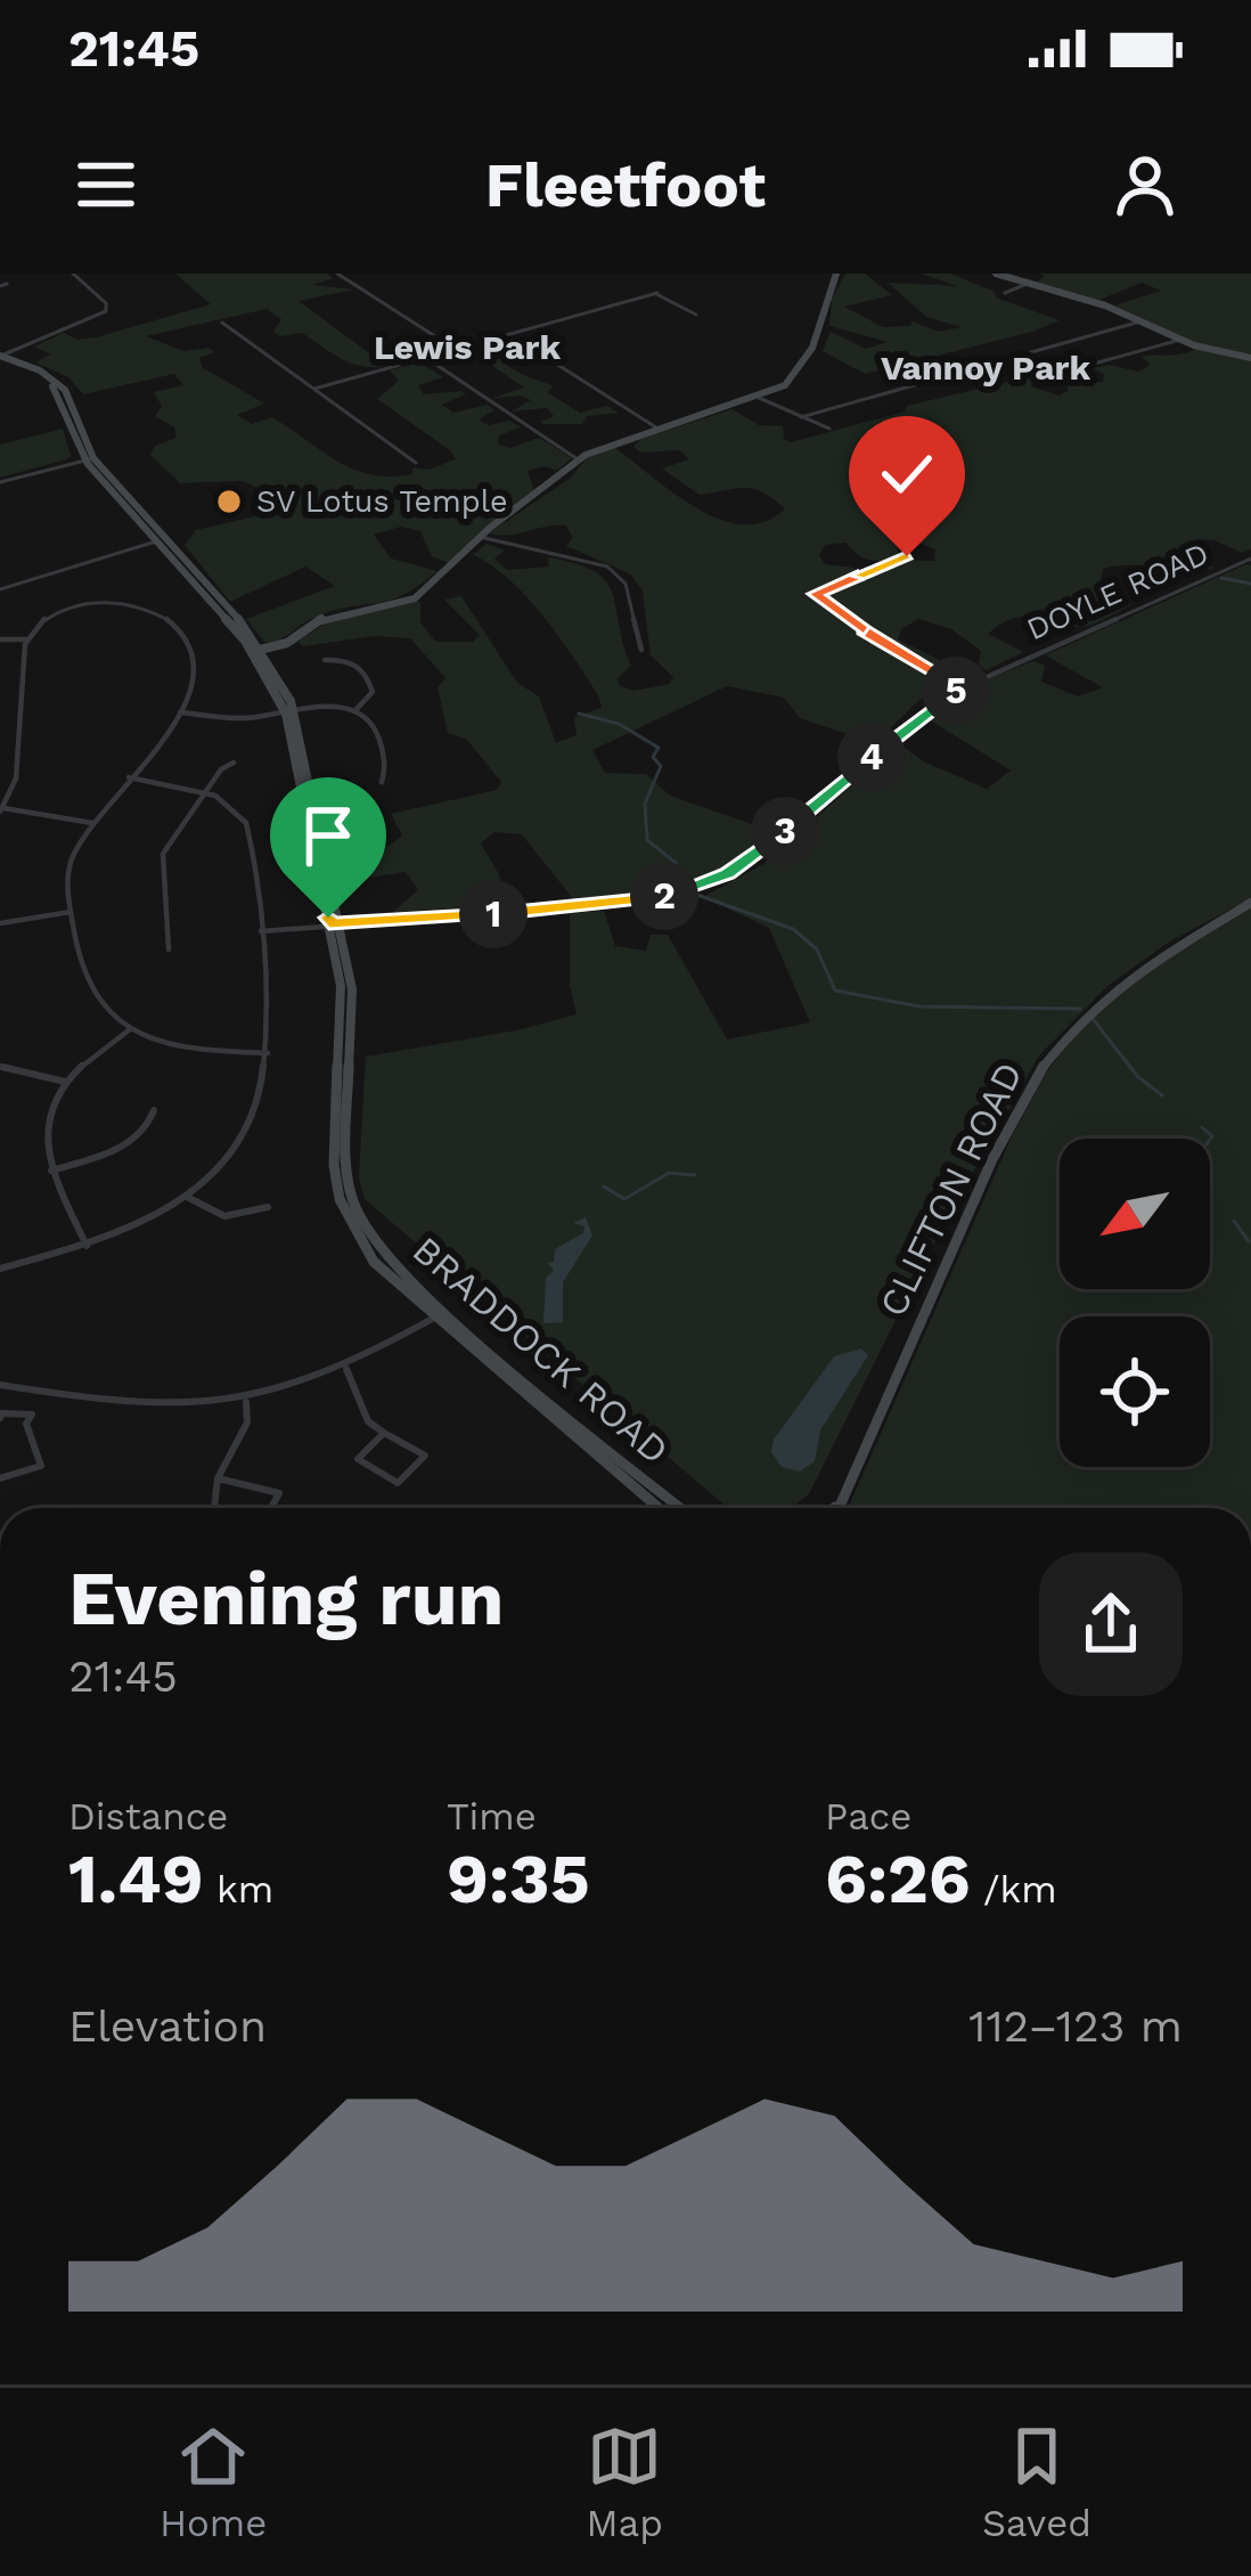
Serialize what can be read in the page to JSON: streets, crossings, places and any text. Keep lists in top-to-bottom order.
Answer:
{
  "streets": {
    "main road": ["CLIFTON ROAD", "BRADDOCK ROAD"],
    "street": ["DOYLE ROAD"]
  },
  "crossings": [
    ["DOYLE ROAD", "BRADDOCK ROAD"]
  ],
  "districts": ["Lewis Park", "Vannoy Park"],
  "places": ["SV Lotus Temple"],
  "north": "bottom left",
  "page": {
    "status": "21:45",
    "header": "Fleetfoot",
    "pins": [
      "5",
      "4",
      "3",
      "2",
      "1"
    ],
    "heading": ["Evening run", "21:45"],
    "stats": [
      ["Distance", "1.49 km"],
      ["Time", "9:35"],
      ["Pace", "6:26 /km"]
    ],
    "chart": ["Elevation", "112–123 m"],
    "tabs": ["Home", "Map", "Saved"]
  }
}
